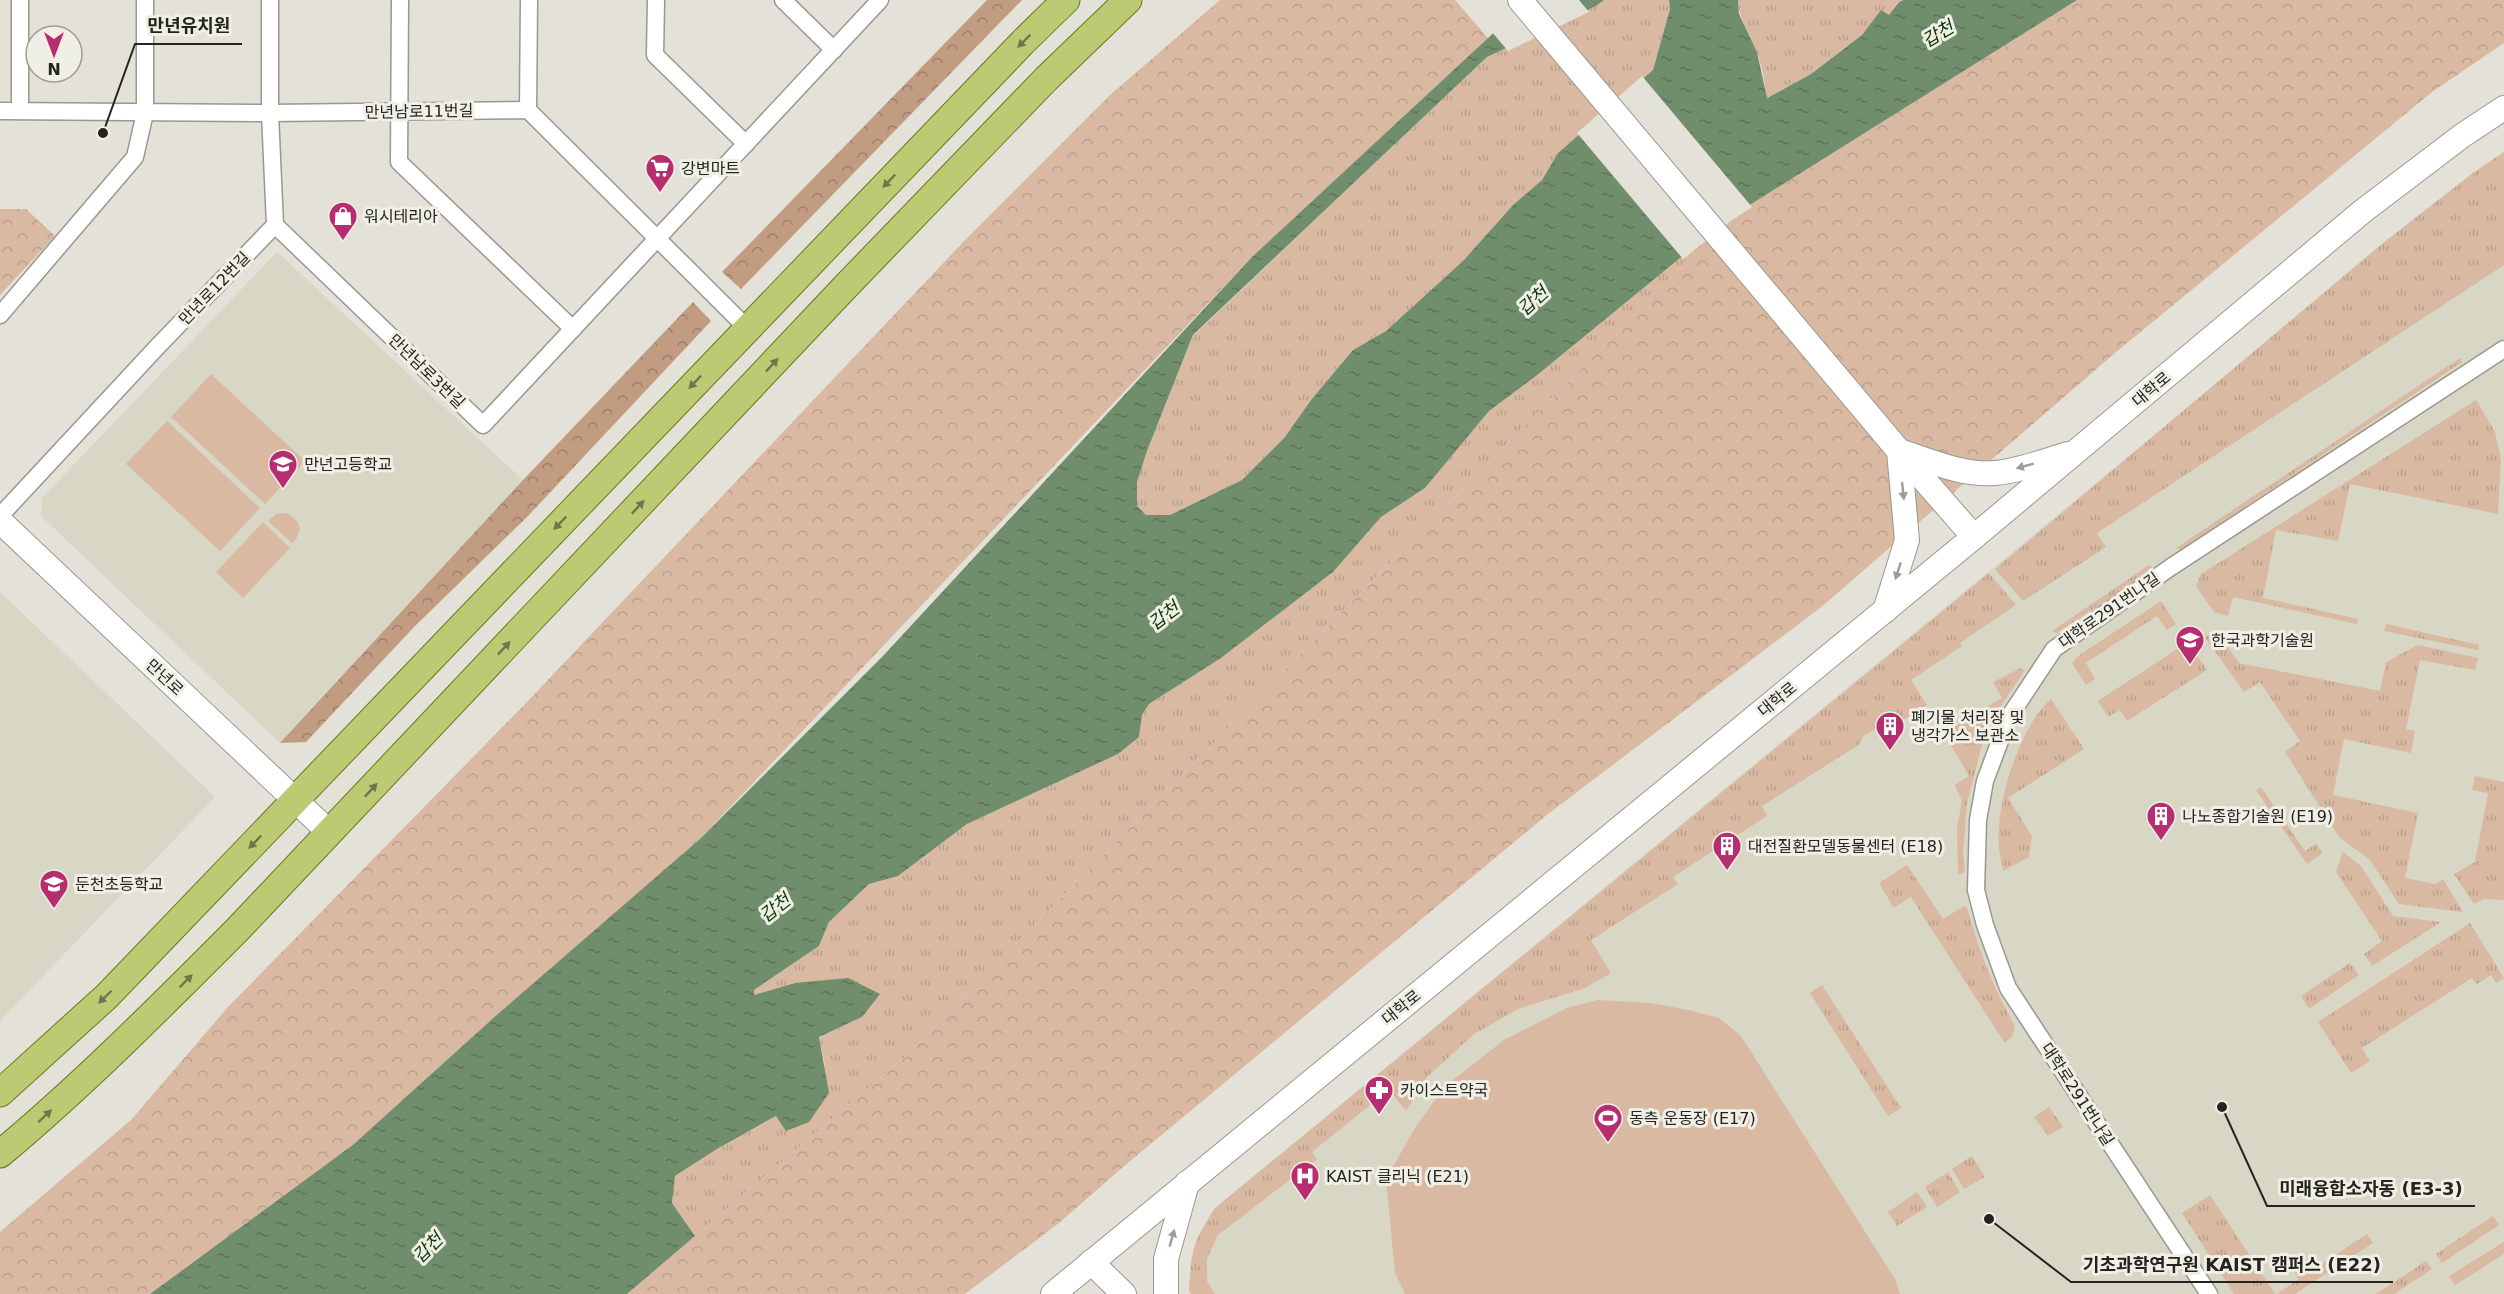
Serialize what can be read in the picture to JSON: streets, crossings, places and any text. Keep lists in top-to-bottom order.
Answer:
{
  "streets": {
    "main road": ["대학로", "만년로"],
    "street": [
      "만년남로11번길",
      "만년로12번길",
      "만년남로3번길",
      "대학로291번나길"
    ]
  },
  "crossings": [
    ["만년로12번길", "만년남로3번길"]
  ],
  "water": ["갑천"],
  "places": {
    "other": ["만년유치원", "미래융합소자동 (E3-3)", "기초과학연구원 KAIST 캠퍼스 (E22)"],
    "supermarket": ["강변마트"],
    "shop": ["워시테리아"],
    "school or university": ["만년고등학교", "한국과학기술원", "둔천초등학교"],
    "building": ["폐기물 처리장 및 냉각가스 보관소", "나노종합기술원 (E19)", "대전질환모델동물센터 (E18)"],
    "pharmacy": ["카이스트약국"],
    "sports": ["동측 운동장 (E17)"],
    "hospital": ["KAIST 클리닉 (E21)"]
  },
  "north": "bottom"
}
